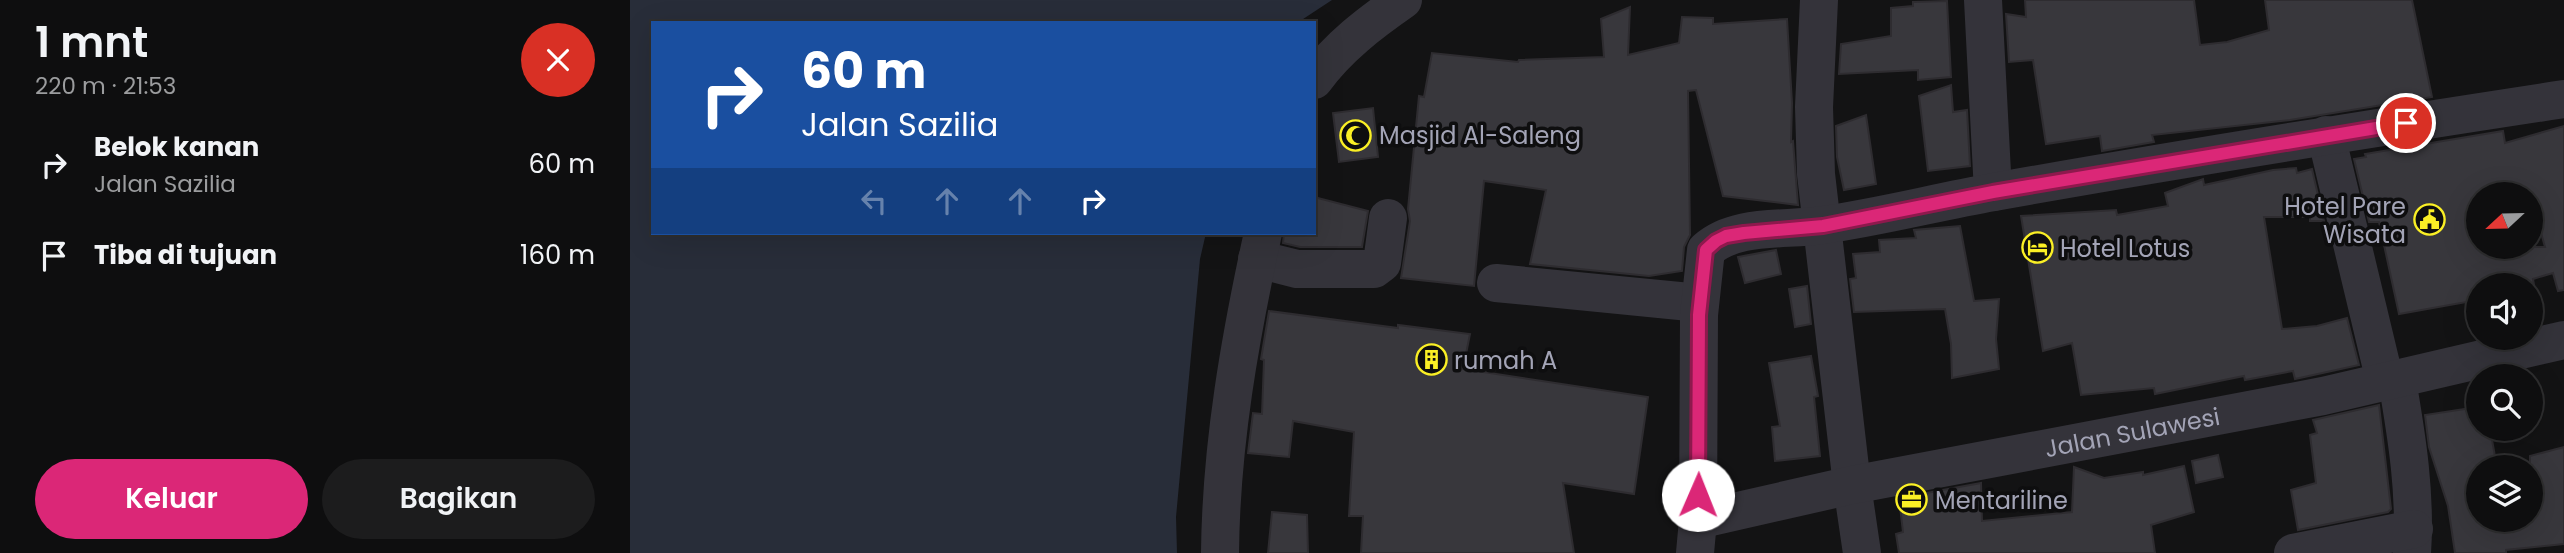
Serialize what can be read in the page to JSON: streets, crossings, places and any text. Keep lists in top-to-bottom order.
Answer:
{
  "streets": {
    "street": ["Jalan Sulawesi"]
  },
  "places": {
    "mosque": ["Masjid Al-Saleng"],
    "public building": ["Hotel Pare Wisata"],
    "hotel": ["Hotel Lotus"],
    "building": ["rumah A"],
    "office": ["Mentariline"]
  },
  "north": "left",
  "page": {
    "heading": ["1 mnt", "220 m · 21:53"],
    "turn": ["60 m", "Jalan Sazilia"],
    "list": [
      {
        "name": "Belok kanan",
        "note": "Jalan Sazilia",
        "value": "60 m"
      },
      {
        "name": "Tiba di tujuan",
        "value": "160 m"
      }
    ],
    "buttons": ["Keluar", "Bagikan"]
  }
}
